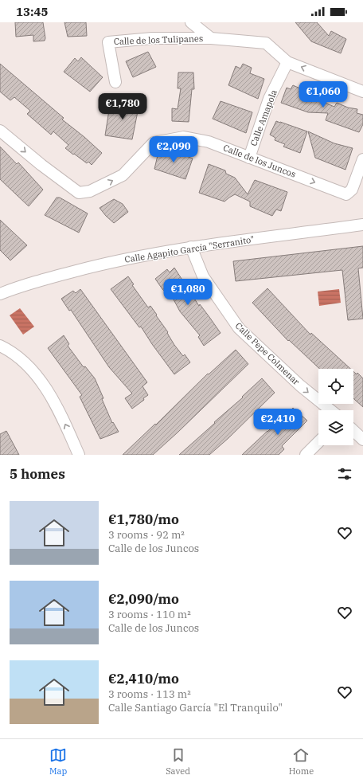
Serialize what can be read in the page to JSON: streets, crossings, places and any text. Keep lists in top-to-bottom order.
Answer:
{
  "streets": {
    "street": [
      "Calle de los Tulipanes",
      "Calle Amapola",
      "Calle de los Juncos",
      "Calle Agapito García \"Serranito\"",
      "Calle Pepe Colmenar"
    ]
  },
  "crossings": [
    ["Calle Amapola", "Calle de los Juncos"],
    ["Calle Agapito García \"Serranito\"", "Calle Pepe Colmenar"]
  ],
  "one_way": ["Calle de los Juncos", "Calle Pepe Colmenar"],
  "page": {
    "status": "13:45",
    "price": [
      "€1,060",
      "€1,780",
      "€2,090",
      "€1,080",
      "€2,410"
    ],
    "heading": "5 homes",
    "list": [
      {
        "name": "€1,780/mo",
        "note": "3 rooms · 92 m² · Calle de los Juncos"
      },
      {
        "name": "€2,090/mo",
        "note": "3 rooms · 110 m² · Calle de los Juncos"
      },
      {
        "name": "€2,410/mo",
        "note": "3 rooms · 113 m² · Calle Santiago García \"El Tranquilo\""
      }
    ],
    "tabs": ["Map", "Saved", "Home"]
  }
}
